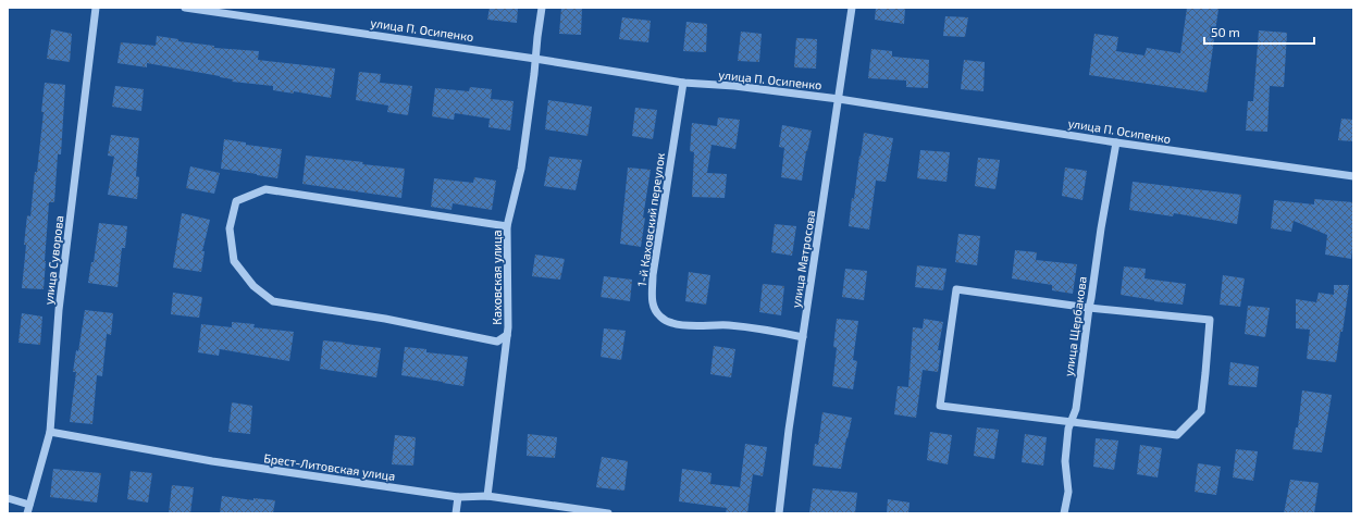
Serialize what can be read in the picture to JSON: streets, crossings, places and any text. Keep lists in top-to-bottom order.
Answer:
{
  "streets": {
    "street": [
      "улица П. Осипенко",
      "1-й Каховский переулок",
      "улица Матросова",
      "улица Суворова",
      "Каховская улица",
      "улица Щербакова",
      "Брест-Литовская улица"
    ]
  },
  "crossings": [
    ["улица П. Осипенко", "1-й Каховский переулок"],
    ["улица П. Осипенко", "улица Матросова"],
    ["улица П. Осипенко", "Каховская улица"],
    ["улица П. Осипенко", "улица Щербакова"],
    ["1-й Каховский переулок", "улица Матросова"],
    ["улица Суворова", "Брест-Литовская улица"],
    ["Каховская улица", "Брест-Литовская улица"]
  ],
  "scale_bar": "50 m"
}
